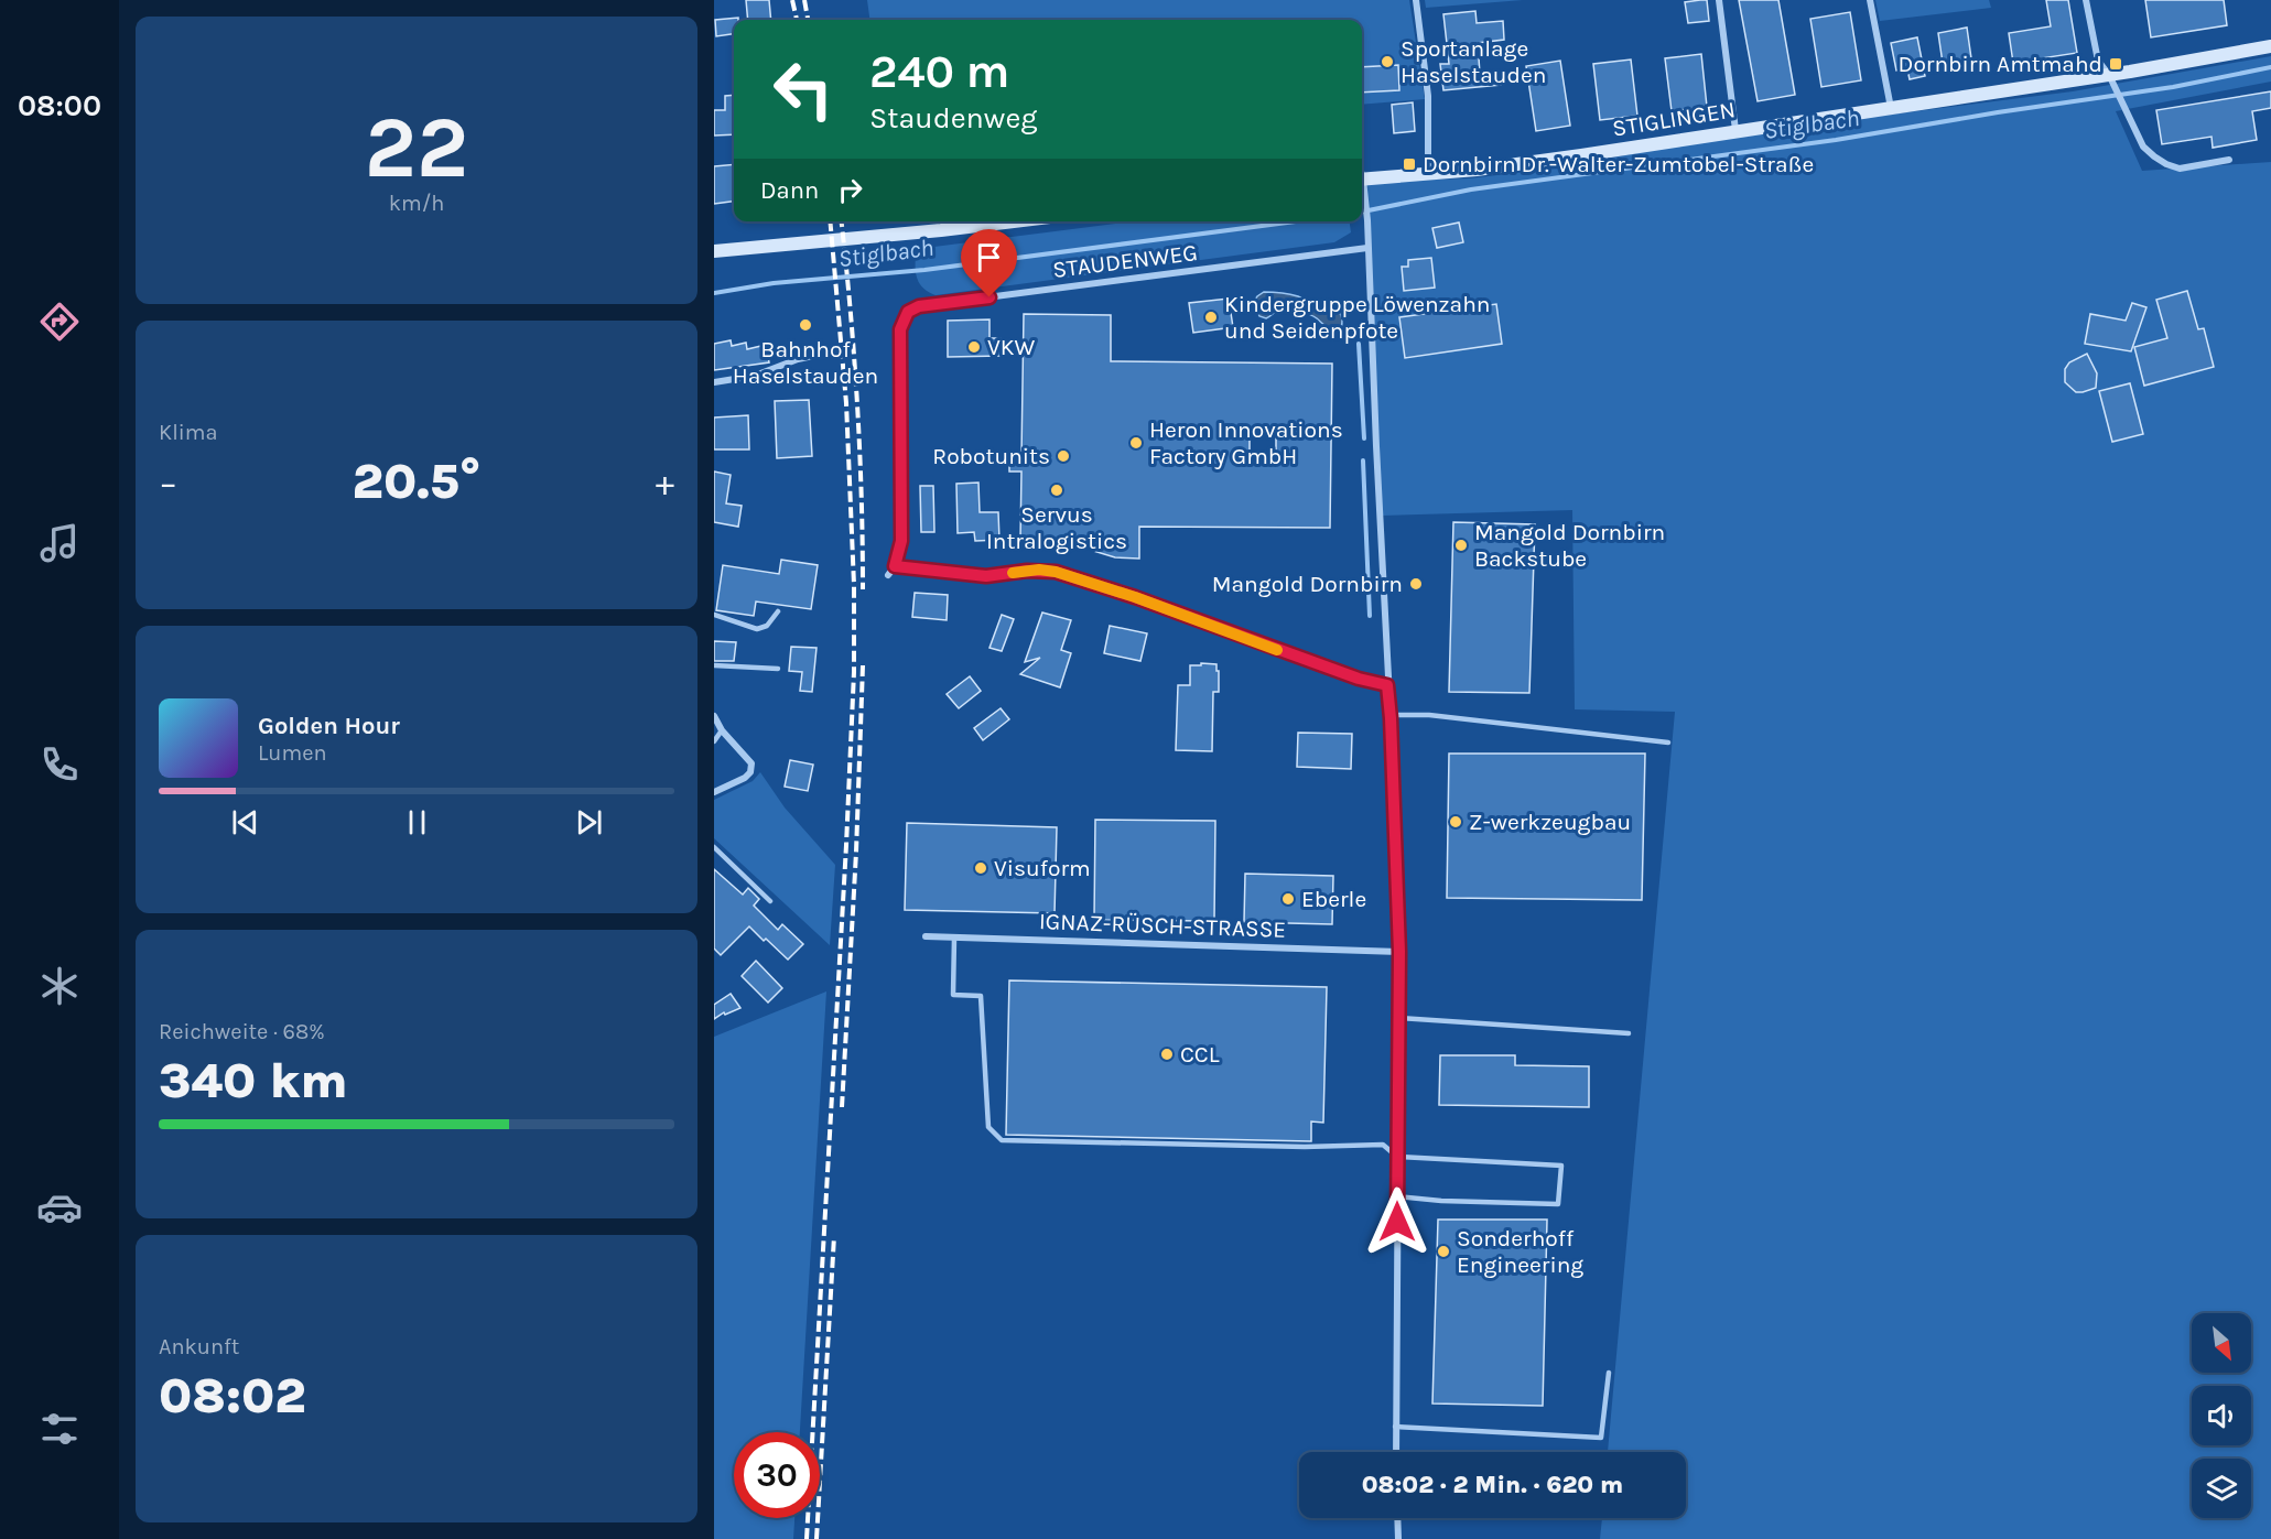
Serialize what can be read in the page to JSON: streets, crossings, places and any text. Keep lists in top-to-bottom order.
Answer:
{
  "streets": {
    "main road": ["STIGLINGEN"],
    "street": ["STAUDENWEG", "IGNAZ-RÜSCH-STRASSE"]
  },
  "water": ["Stiglbach"],
  "places": {
    "other": [
      "Sportanlage Haselstauden",
      "Kindergruppe Löwenzahn und Seidenpfote",
      "Bahnhof Haselstauden",
      "VKW",
      "Heron Innovations Factory GmbH",
      "Robotunits",
      "Servus Intralogistics",
      "Mangold Dornbirn Backstube",
      "Mangold Dornbirn",
      "Z-werkzeugbau",
      "Visuform",
      "Eberle",
      "CCL",
      "Sonderhoff Engineering"
    ],
    "transit": ["Dornbirn Amtmahd", "Dornbirn Dr.-Walter-Zumtobel-Straße"]
  },
  "north": "bottom right",
  "page": {
    "tabs": "08:00",
    "tile": [
      ["22", "km/h"],
      "Klima",
      ["Reichweite · 68%", "340 km"],
      ["Ankunft", "08:02"]
    ],
    "turn": ["240 m", "Staudenweg"],
    "then": "Dann",
    "heat": ["−", "20.5°", "+"],
    "song": ["Golden Hour", "Lumen"],
    "limit": "30",
    "trip": "08:02 · 2 Min. · 620 m"
  }
}
